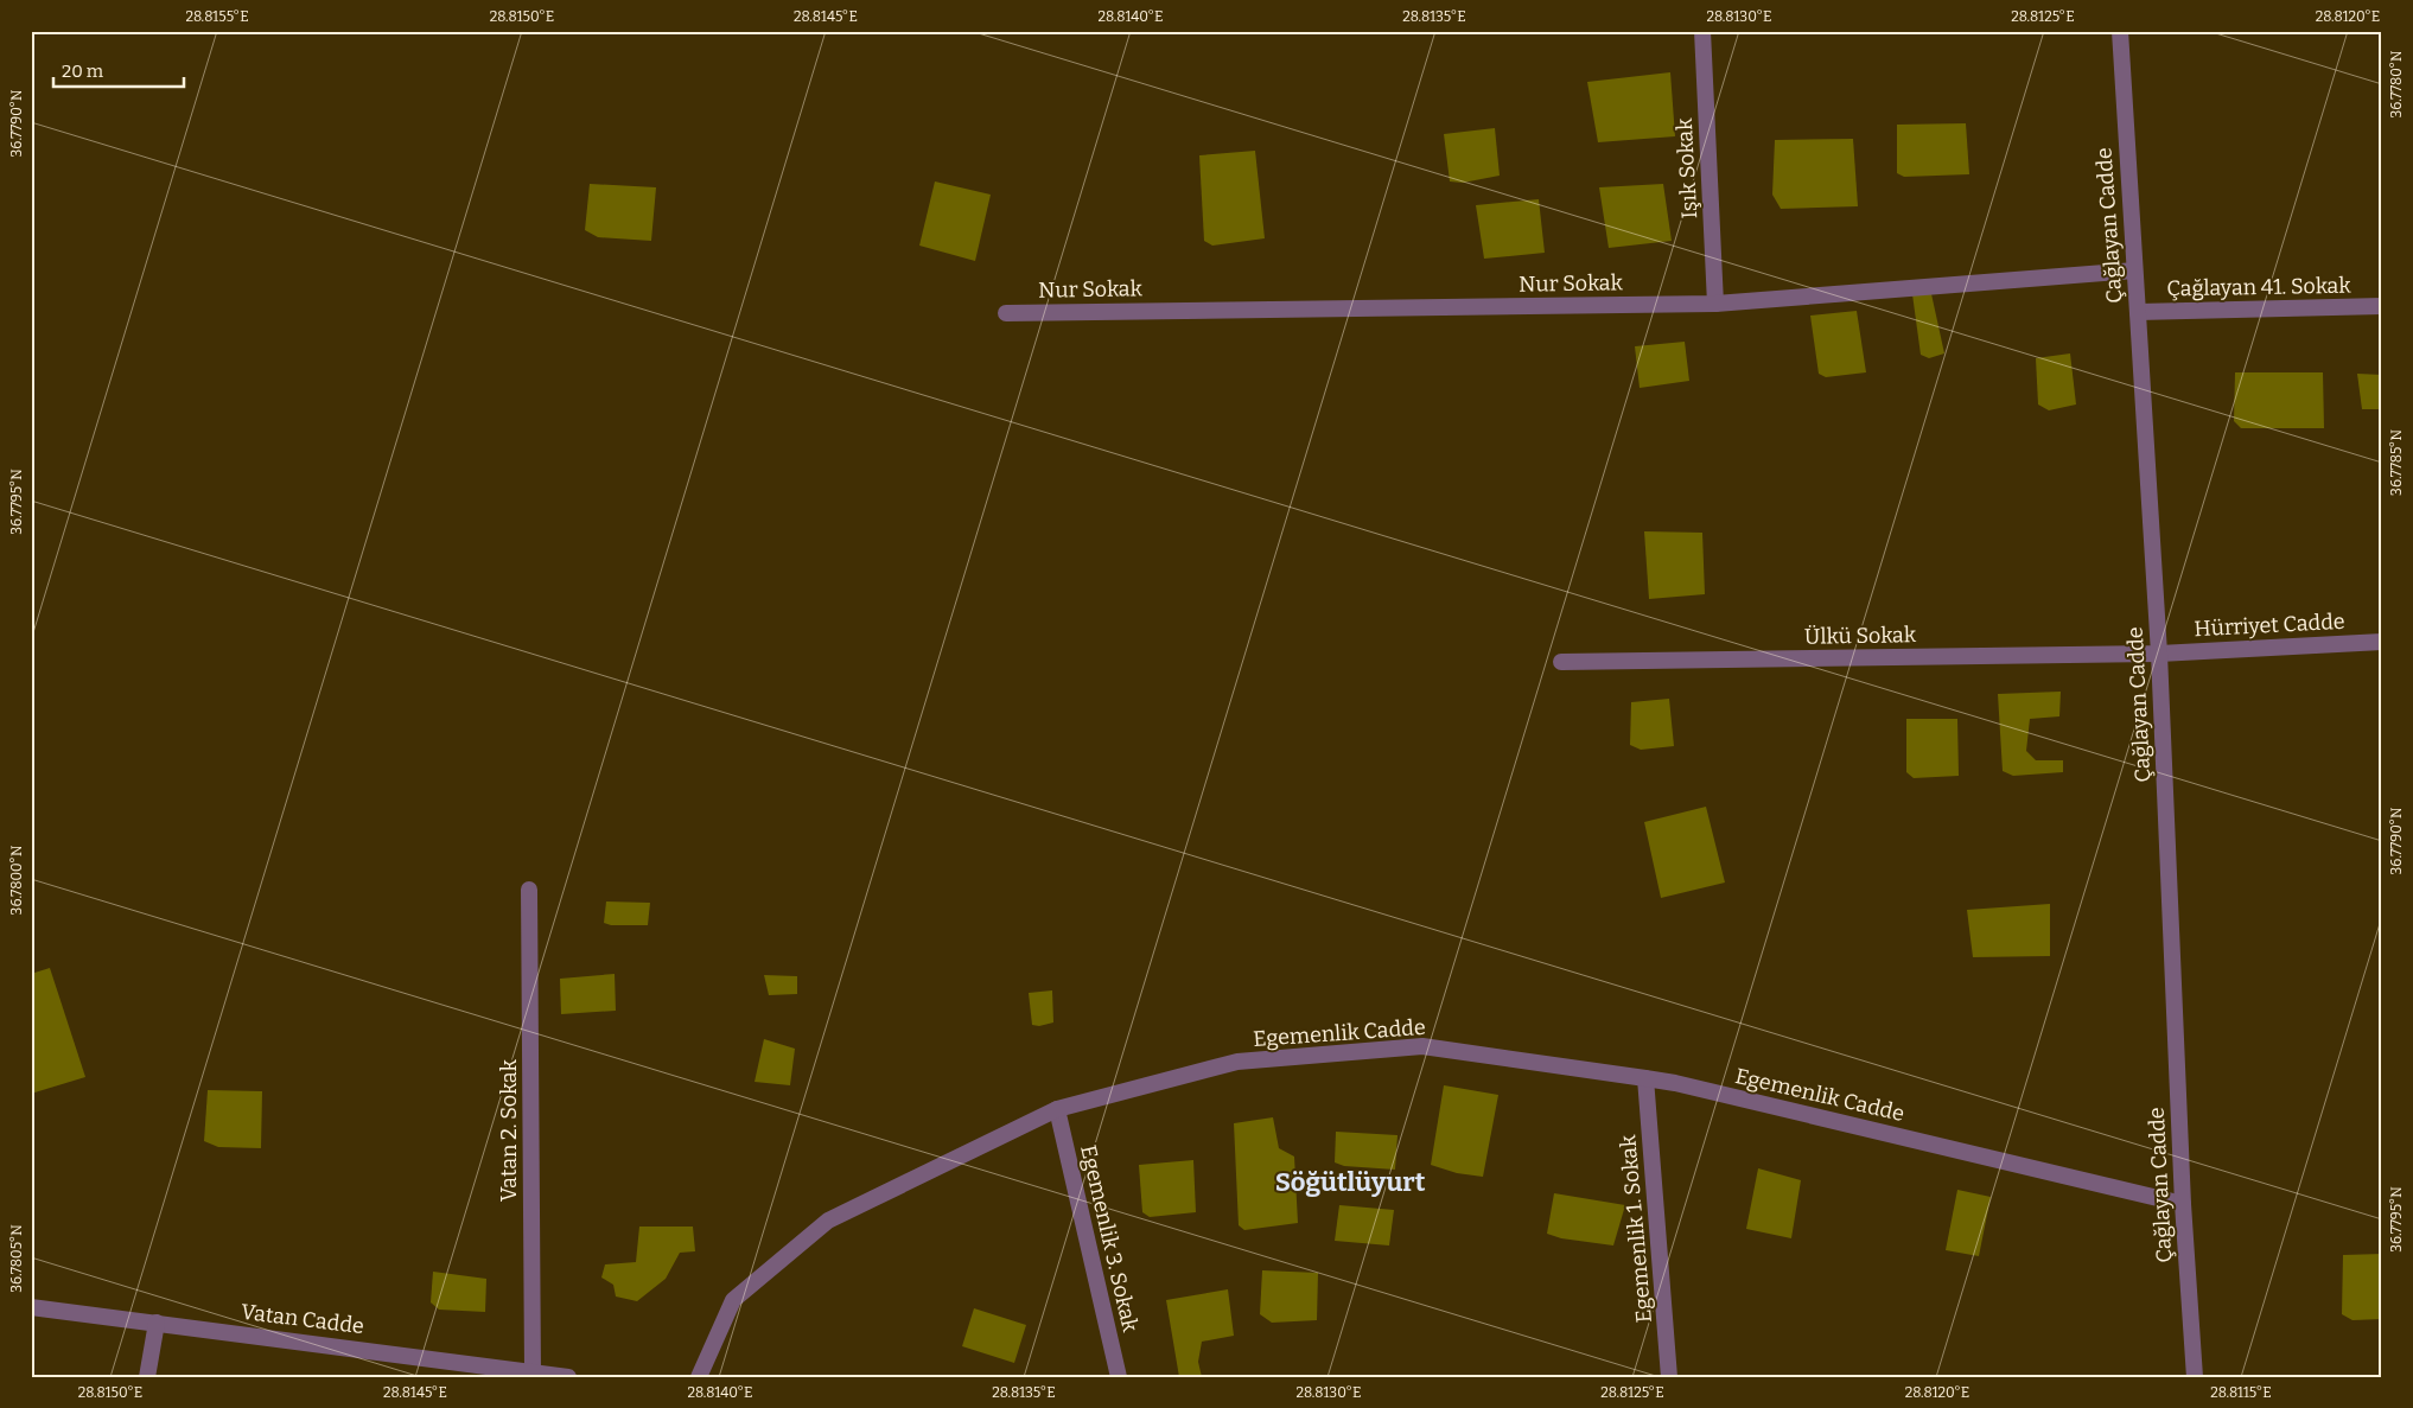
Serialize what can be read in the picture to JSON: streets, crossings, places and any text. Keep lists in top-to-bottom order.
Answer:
{
  "streets": {
    "street": [
      "Işık Sokak",
      "Çağlayan Cadde",
      "Nur Sokak",
      "Çağlayan 41. Sokak",
      "Hürriyet Cadde",
      "Ülkü Sokak",
      "Egemenlik Cadde",
      "Vatan 2. Sokak",
      "Egemenlik 1. Sokak",
      "Egemenlik 3. Sokak",
      "Vatan Cadde"
    ]
  },
  "crossings": [
    ["Işık Sokak", "Nur Sokak"],
    ["Çağlayan Cadde", "Nur Sokak"],
    ["Çağlayan Cadde", "Çağlayan 41. Sokak"],
    ["Çağlayan Cadde", "Hürriyet Cadde"],
    ["Çağlayan Cadde", "Ülkü Sokak"],
    ["Çağlayan Cadde", "Egemenlik Cadde"],
    ["Hürriyet Cadde", "Ülkü Sokak"],
    ["Egemenlik Cadde", "Egemenlik 1. Sokak"],
    ["Egemenlik Cadde", "Egemenlik 3. Sokak"],
    ["Vatan 2. Sokak", "Vatan Cadde"]
  ],
  "districts": ["Söğütlüyurt"],
  "scale_bar": "20 m",
  "coordinates": [
    "28.8155°E",
    "28.8150°E",
    "28.8145°E",
    "28.8140°E",
    "28.8135°E",
    "28.8130°E",
    "28.8125°E",
    "28.8120°E",
    "36.7780°N",
    "36.7790°N",
    "36.7785°N",
    "36.7795°N",
    "36.7800°N",
    "36.7805°N",
    "28.8115°E"
  ]
}
